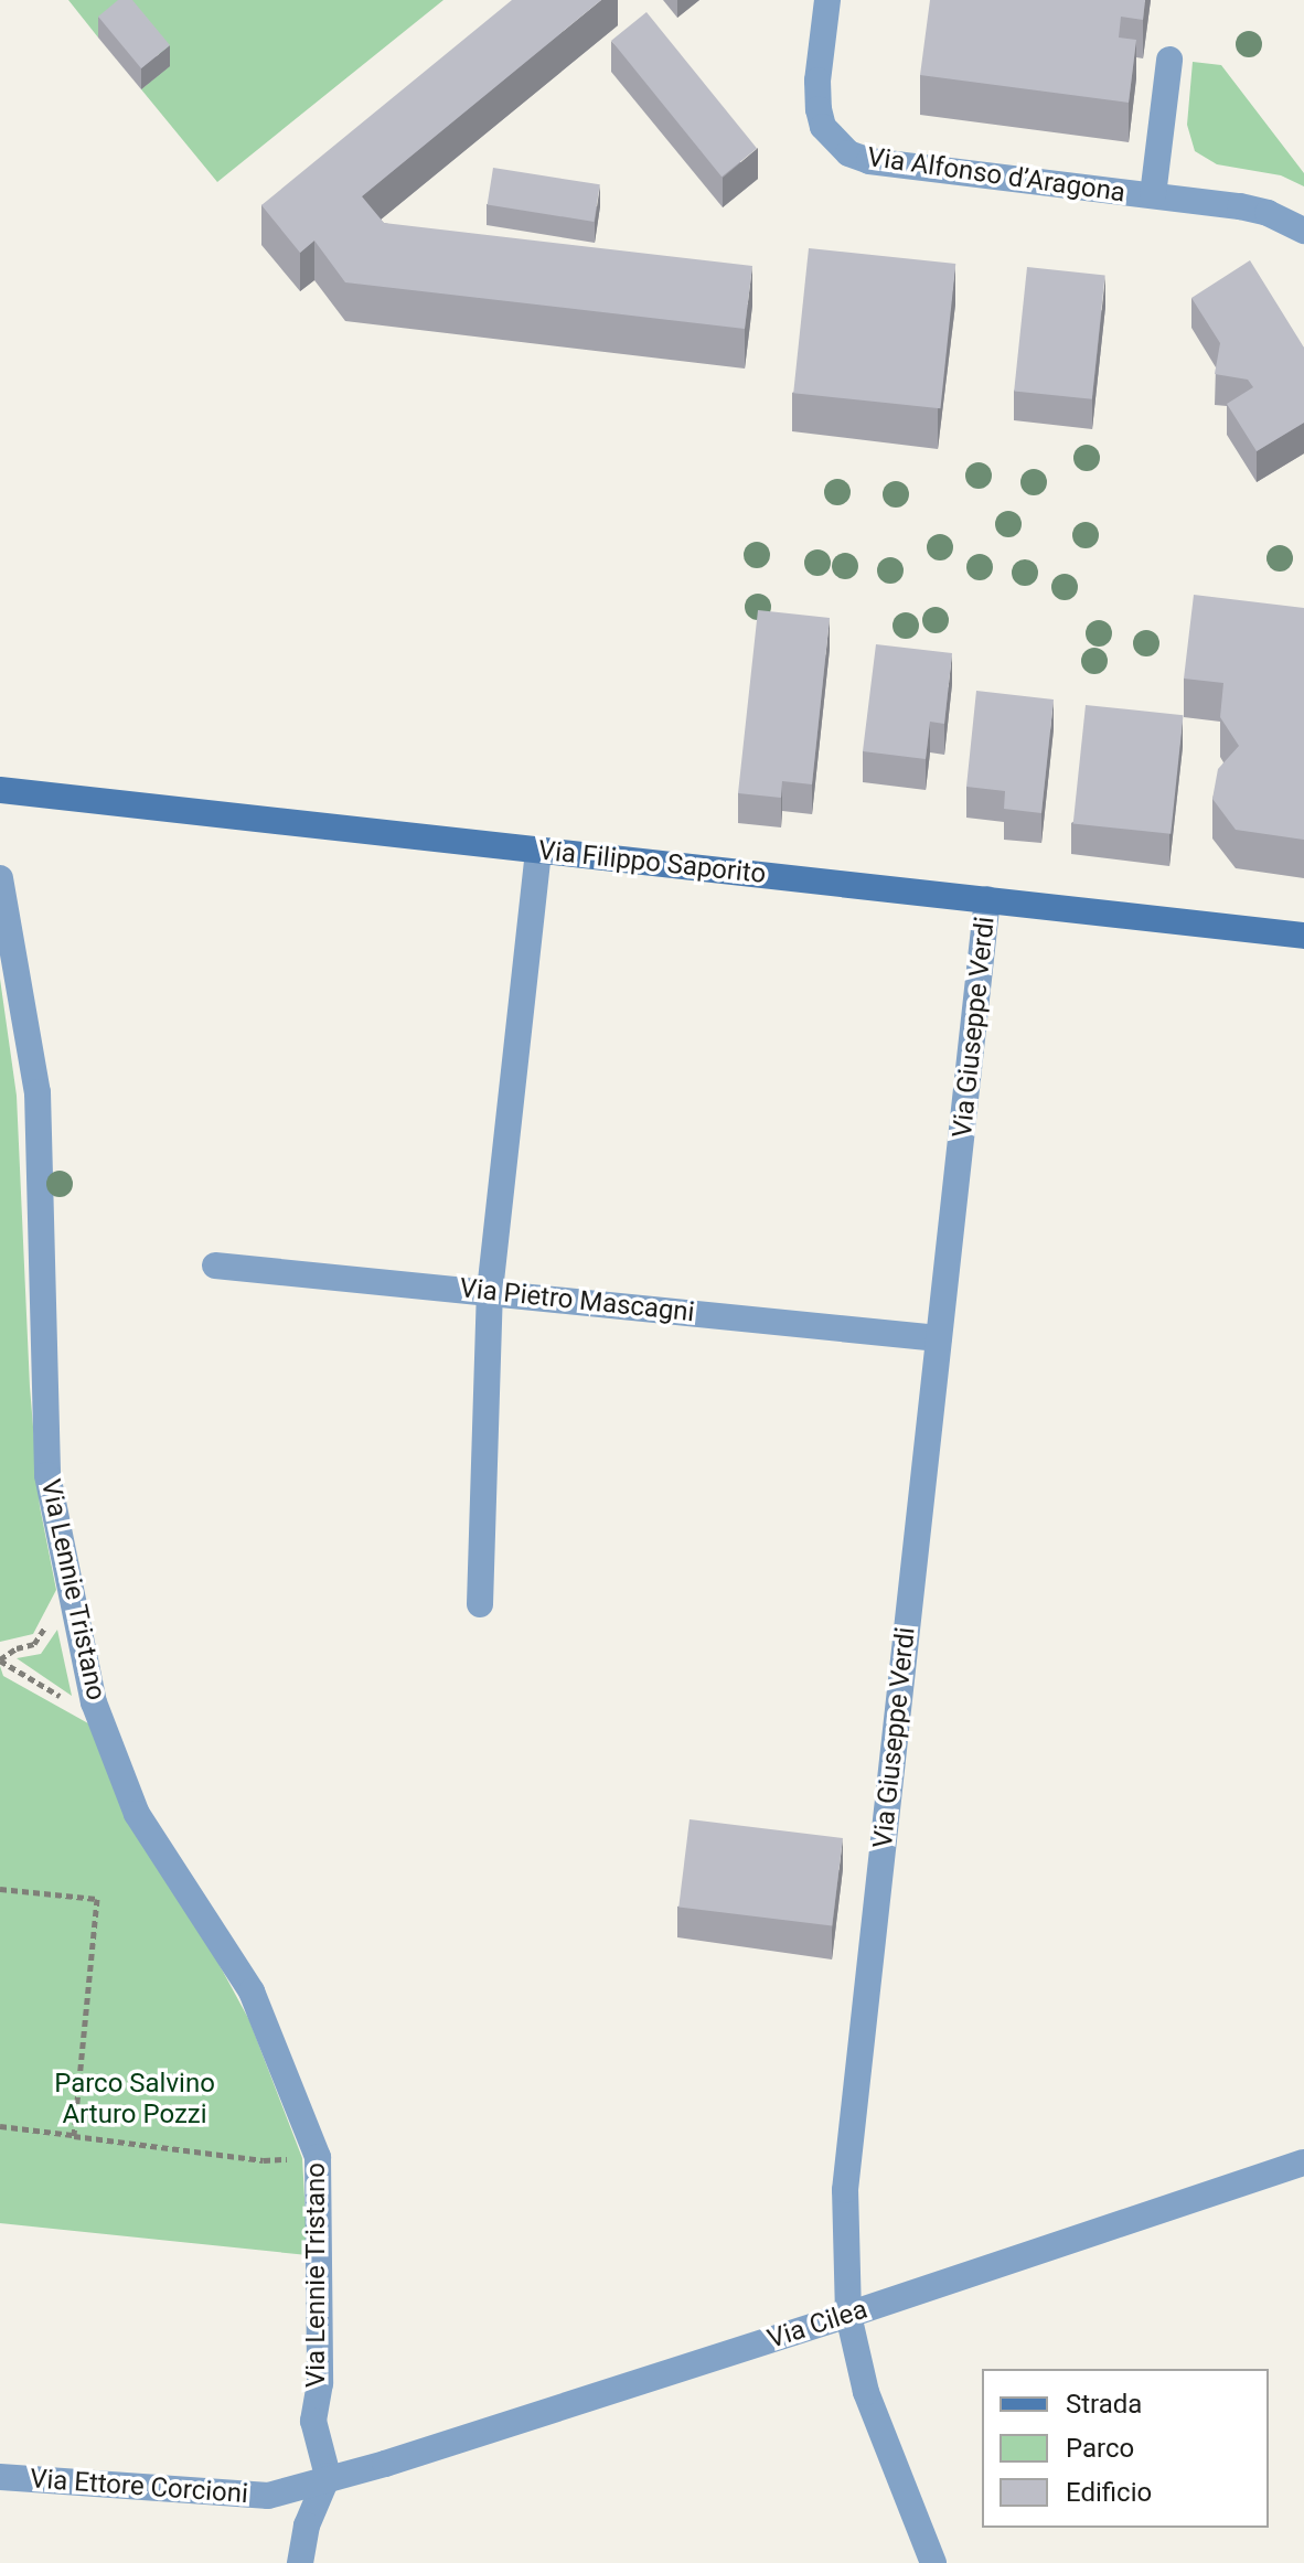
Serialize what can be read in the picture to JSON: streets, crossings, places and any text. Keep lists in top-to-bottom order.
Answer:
{
  "streets": {
    "street": [
      "Via Alfonso d’Aragona",
      "Via Filippo Saporito",
      "Via Giuseppe Verdi",
      "Via Pietro Mascagni",
      "Via Lennie Tristano",
      "Via Cilea",
      "Via Ettore Corcioni"
    ]
  },
  "crossings": [
    ["Via Filippo Saporito", "Via Giuseppe Verdi"],
    ["Via Giuseppe Verdi", "Via Pietro Mascagni"],
    ["Via Giuseppe Verdi", "Via Cilea"],
    ["Via Lennie Tristano", "Via Cilea"],
    ["Via Lennie Tristano", "Via Ettore Corcioni"],
    ["Via Cilea", "Via Ettore Corcioni"]
  ],
  "parks": ["Parco Salvino Arturo Pozzi"],
  "legend": ["Strada", "Parco", "Edificio"]
}
